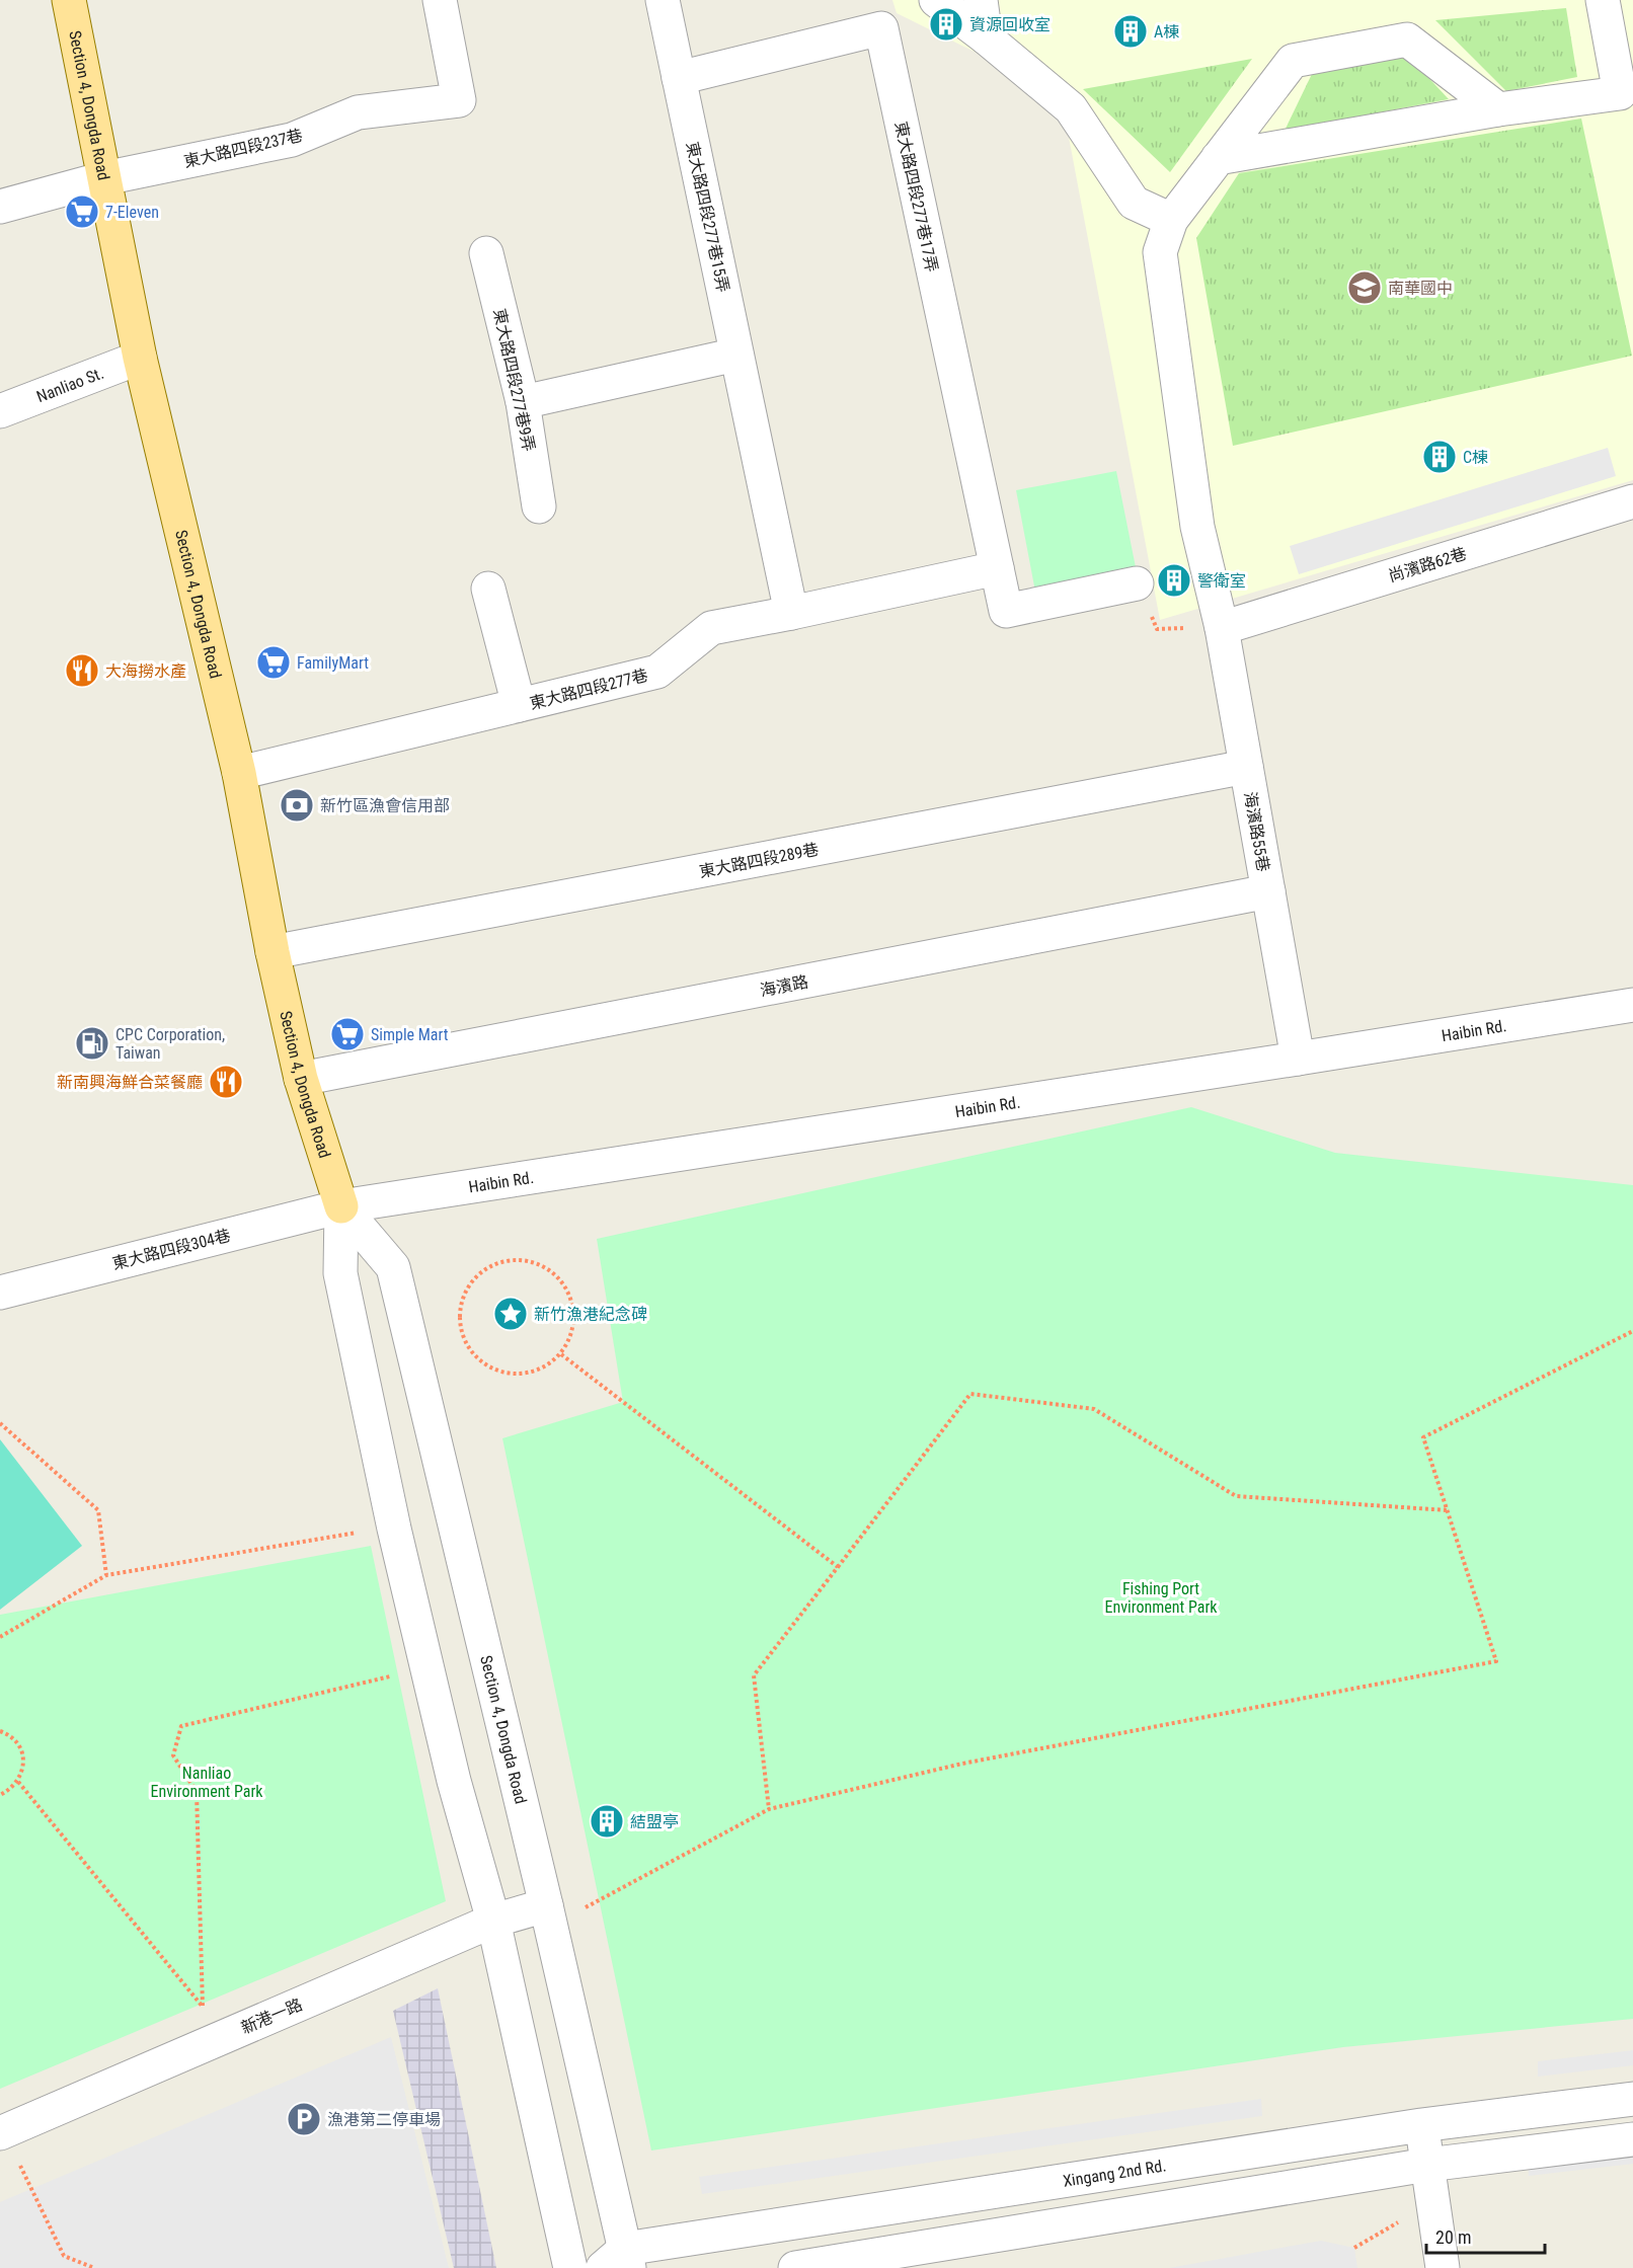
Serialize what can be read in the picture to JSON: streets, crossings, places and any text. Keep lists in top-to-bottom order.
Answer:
{
  "streets": {
    "main road": ["Section 4, Dongda Road"],
    "street": [
      "東大路四段237巷",
      "東大路四段277巷17弄",
      "東大路四段277巷15弄",
      "東大路四段277巷9弄",
      "Nanliao St.",
      "尚濱路62巷",
      "東大路四段277巷",
      "海濱路55巷",
      "東大路四段289巷",
      "海濱路",
      "Haibin Rd.",
      "東大路四段304巷",
      "新港一路",
      "Xingang 2nd Rd."
    ]
  },
  "crossings": [
    ["Section 4, Dongda Road", "東大路四段237巷"],
    ["Section 4, Dongda Road", "Nanliao St."],
    ["Section 4, Dongda Road", "東大路四段277巷"],
    ["Section 4, Dongda Road", "東大路四段289巷"],
    ["Section 4, Dongda Road", "海濱路"],
    ["Section 4, Dongda Road", "Haibin Rd."],
    ["Section 4, Dongda Road", "東大路四段304巷"],
    ["Section 4, Dongda Road", "新港一路"],
    ["Section 4, Dongda Road", "Xingang 2nd Rd."],
    ["東大路四段277巷17弄", "東大路四段277巷15弄"],
    ["東大路四段277巷17弄", "東大路四段277巷"],
    ["東大路四段277巷15弄", "東大路四段277巷"],
    ["尚濱路62巷", "海濱路55巷"],
    ["海濱路55巷", "東大路四段289巷"],
    ["海濱路55巷", "海濱路"],
    ["海濱路55巷", "Haibin Rd."],
    ["Haibin Rd.", "東大路四段304巷"]
  ],
  "parks": ["Fishing Port Environment Park", "Nanliao Environment Park"],
  "places": {
    "building": [
      "資源回收室",
      "A棟",
      "C棟",
      "警衛室",
      "結盟亭"
    ],
    "supermarket": ["7-Eleven", "FamilyMart", "Simple Mart"],
    "school or university": ["南華國中"],
    "restaurant": ["大海撈水產", "新南興海鮮合菜餐廳"],
    "bank": ["新竹區漁會信用部"],
    "fuel station": ["CPC Corporation, Taiwan"],
    "place": ["新竹漁港紀念碑"],
    "parking": ["漁港第二停車場"]
  },
  "scale_bar": "20 m"
}
